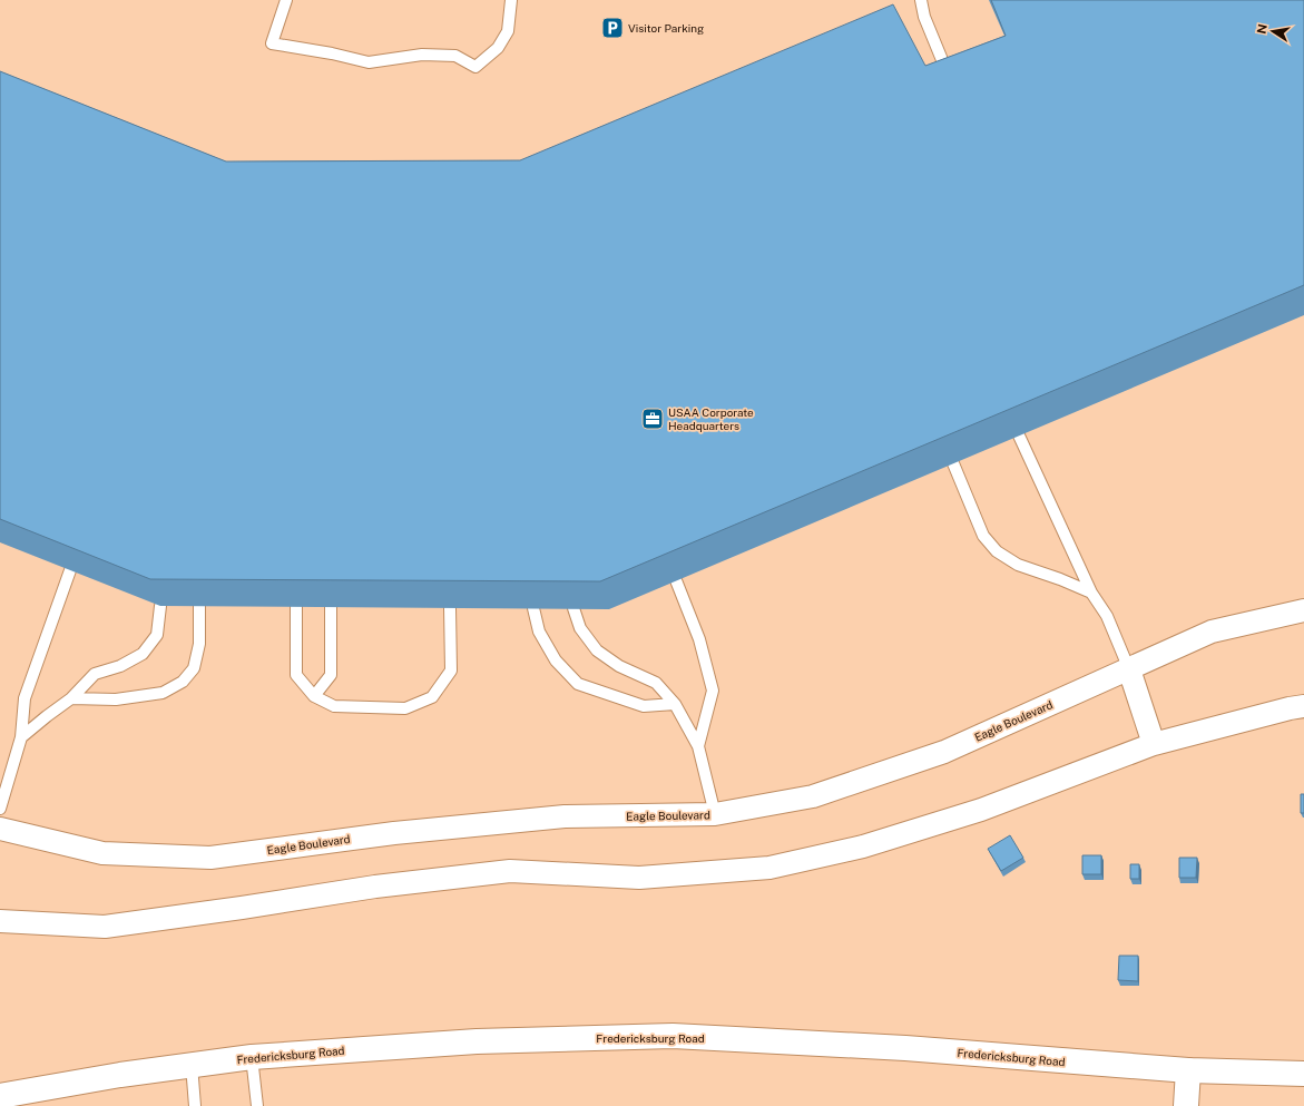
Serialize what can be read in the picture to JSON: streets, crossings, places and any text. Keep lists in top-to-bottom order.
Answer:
{
  "streets": {
    "main road": ["Fredericksburg Road"],
    "street": ["Eagle Boulevard"]
  },
  "places": {
    "parking": ["Visitor Parking"],
    "office": ["USAA Corporate Headquarters"]
  },
  "north": "left"
}
